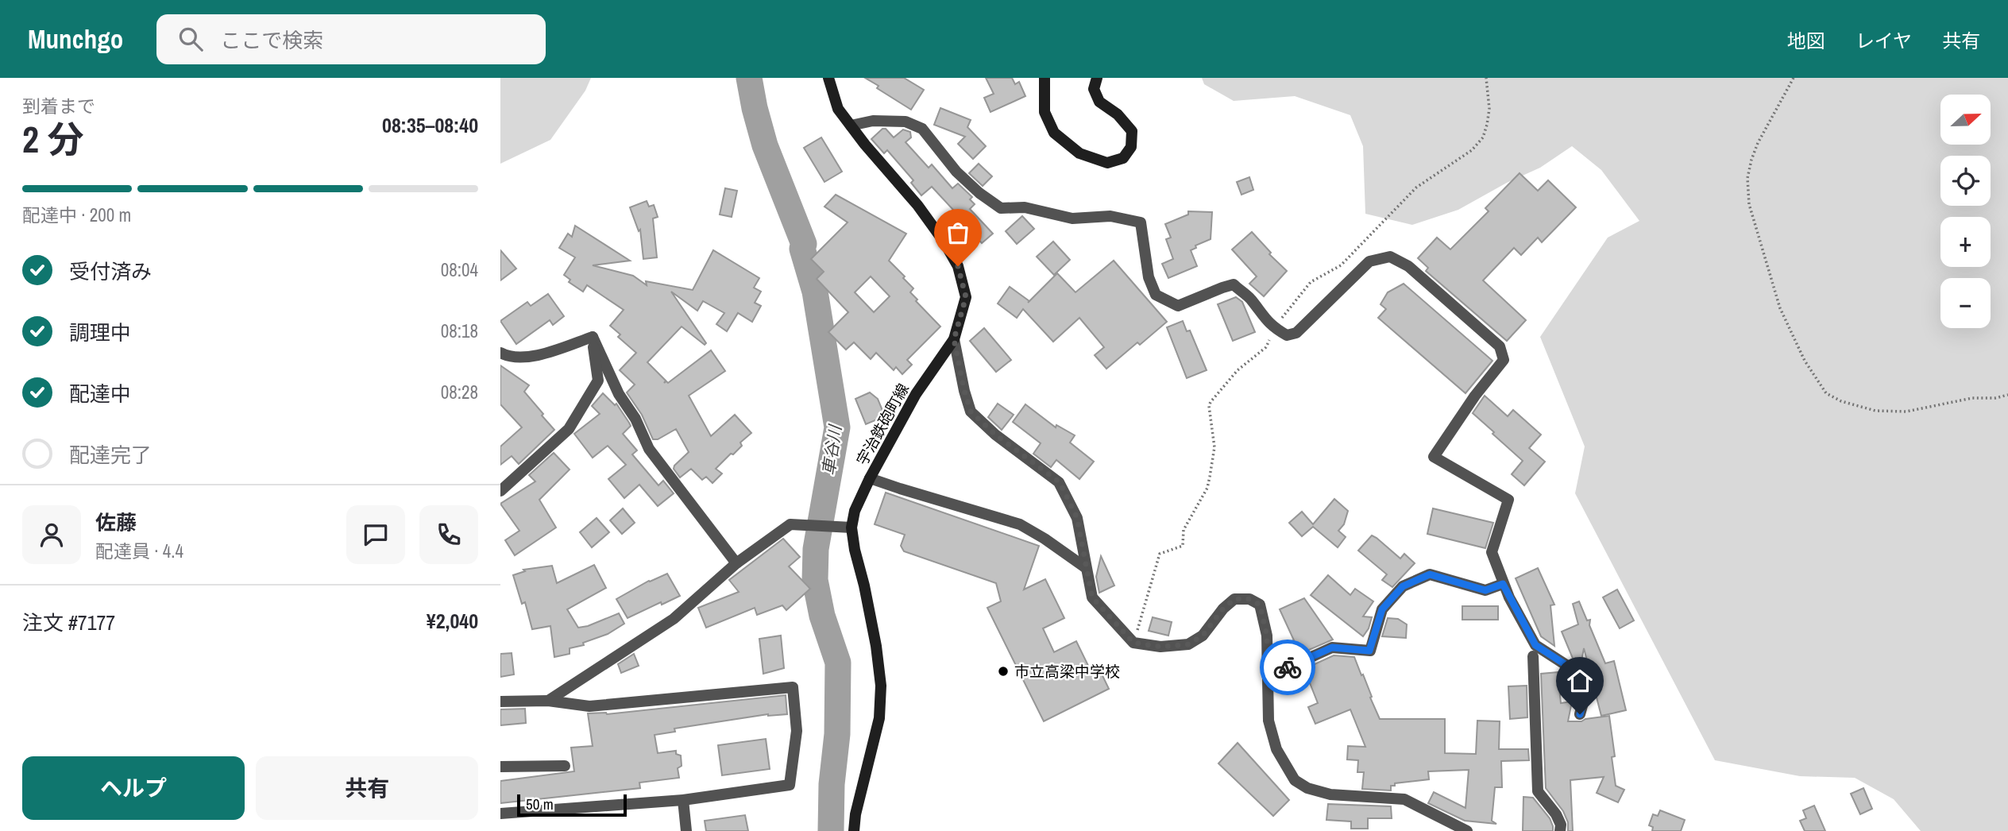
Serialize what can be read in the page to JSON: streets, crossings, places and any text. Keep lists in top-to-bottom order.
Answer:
{
  "streets": {
    "main road": ["宇治鉄砲町線"]
  },
  "water": ["車谷川"],
  "places": ["市立高梁中学校"],
  "scale_bar": "50 m",
  "north": "right",
  "page": {
    "header": "Munchgo",
    "search": "ここで検索",
    "nav": ["地図", "レイヤ", "共有"],
    "heading": ["2 分", "到着まで", "08:35–08:40"],
    "panel": [
      "佐藤",
      "配達員 · 4.4",
      "注文 #7177",
      "¥2,040"
    ],
    "map_buttons": ["+", "−"],
    "bar": "配達中 · 200 m",
    "list": [
      ["受付済み", "08:04"],
      ["調理中", "08:18"],
      ["配達中", "08:28"],
      "配達完了"
    ],
    "buttons": ["ヘルプ", "共有"],
    "scale": "50 m"
  }
}
